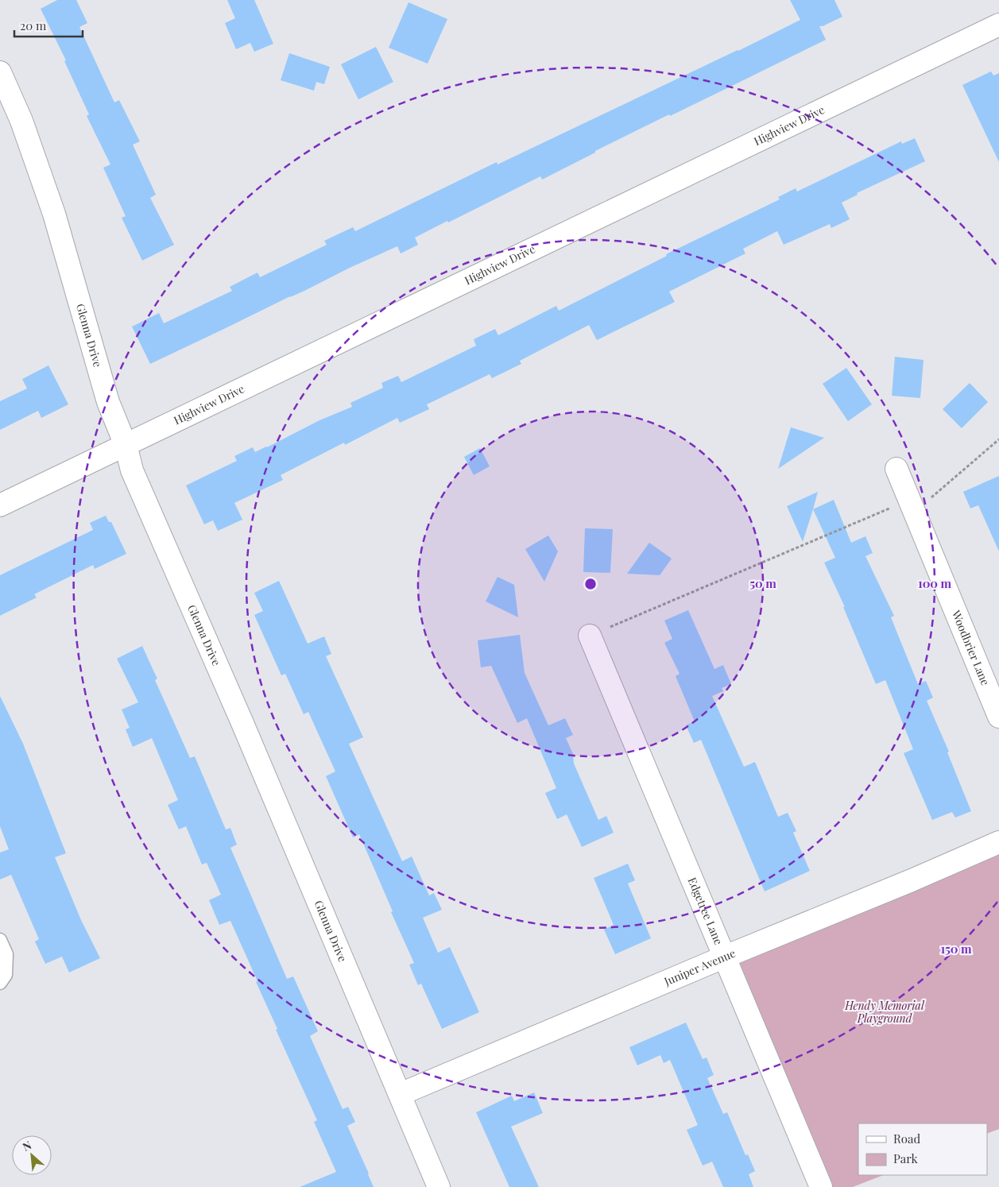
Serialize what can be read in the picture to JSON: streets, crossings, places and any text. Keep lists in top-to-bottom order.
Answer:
{
  "streets": {
    "street": [
      "Highview Drive",
      "Glenna Drive",
      "Woodbrier Lane",
      "Edgetree Lane",
      "Juniper Avenue"
    ]
  },
  "crossings": [
    ["Highview Drive", "Glenna Drive"],
    ["Glenna Drive", "Juniper Avenue"],
    ["Edgetree Lane", "Juniper Avenue"]
  ],
  "parks": ["Hendy Memorial Playground"],
  "legend": ["Road", "Park"],
  "scale_bar": "20 m",
  "north": "top left",
  "rings": ["50 m", "100 m", "150 m"]
}
